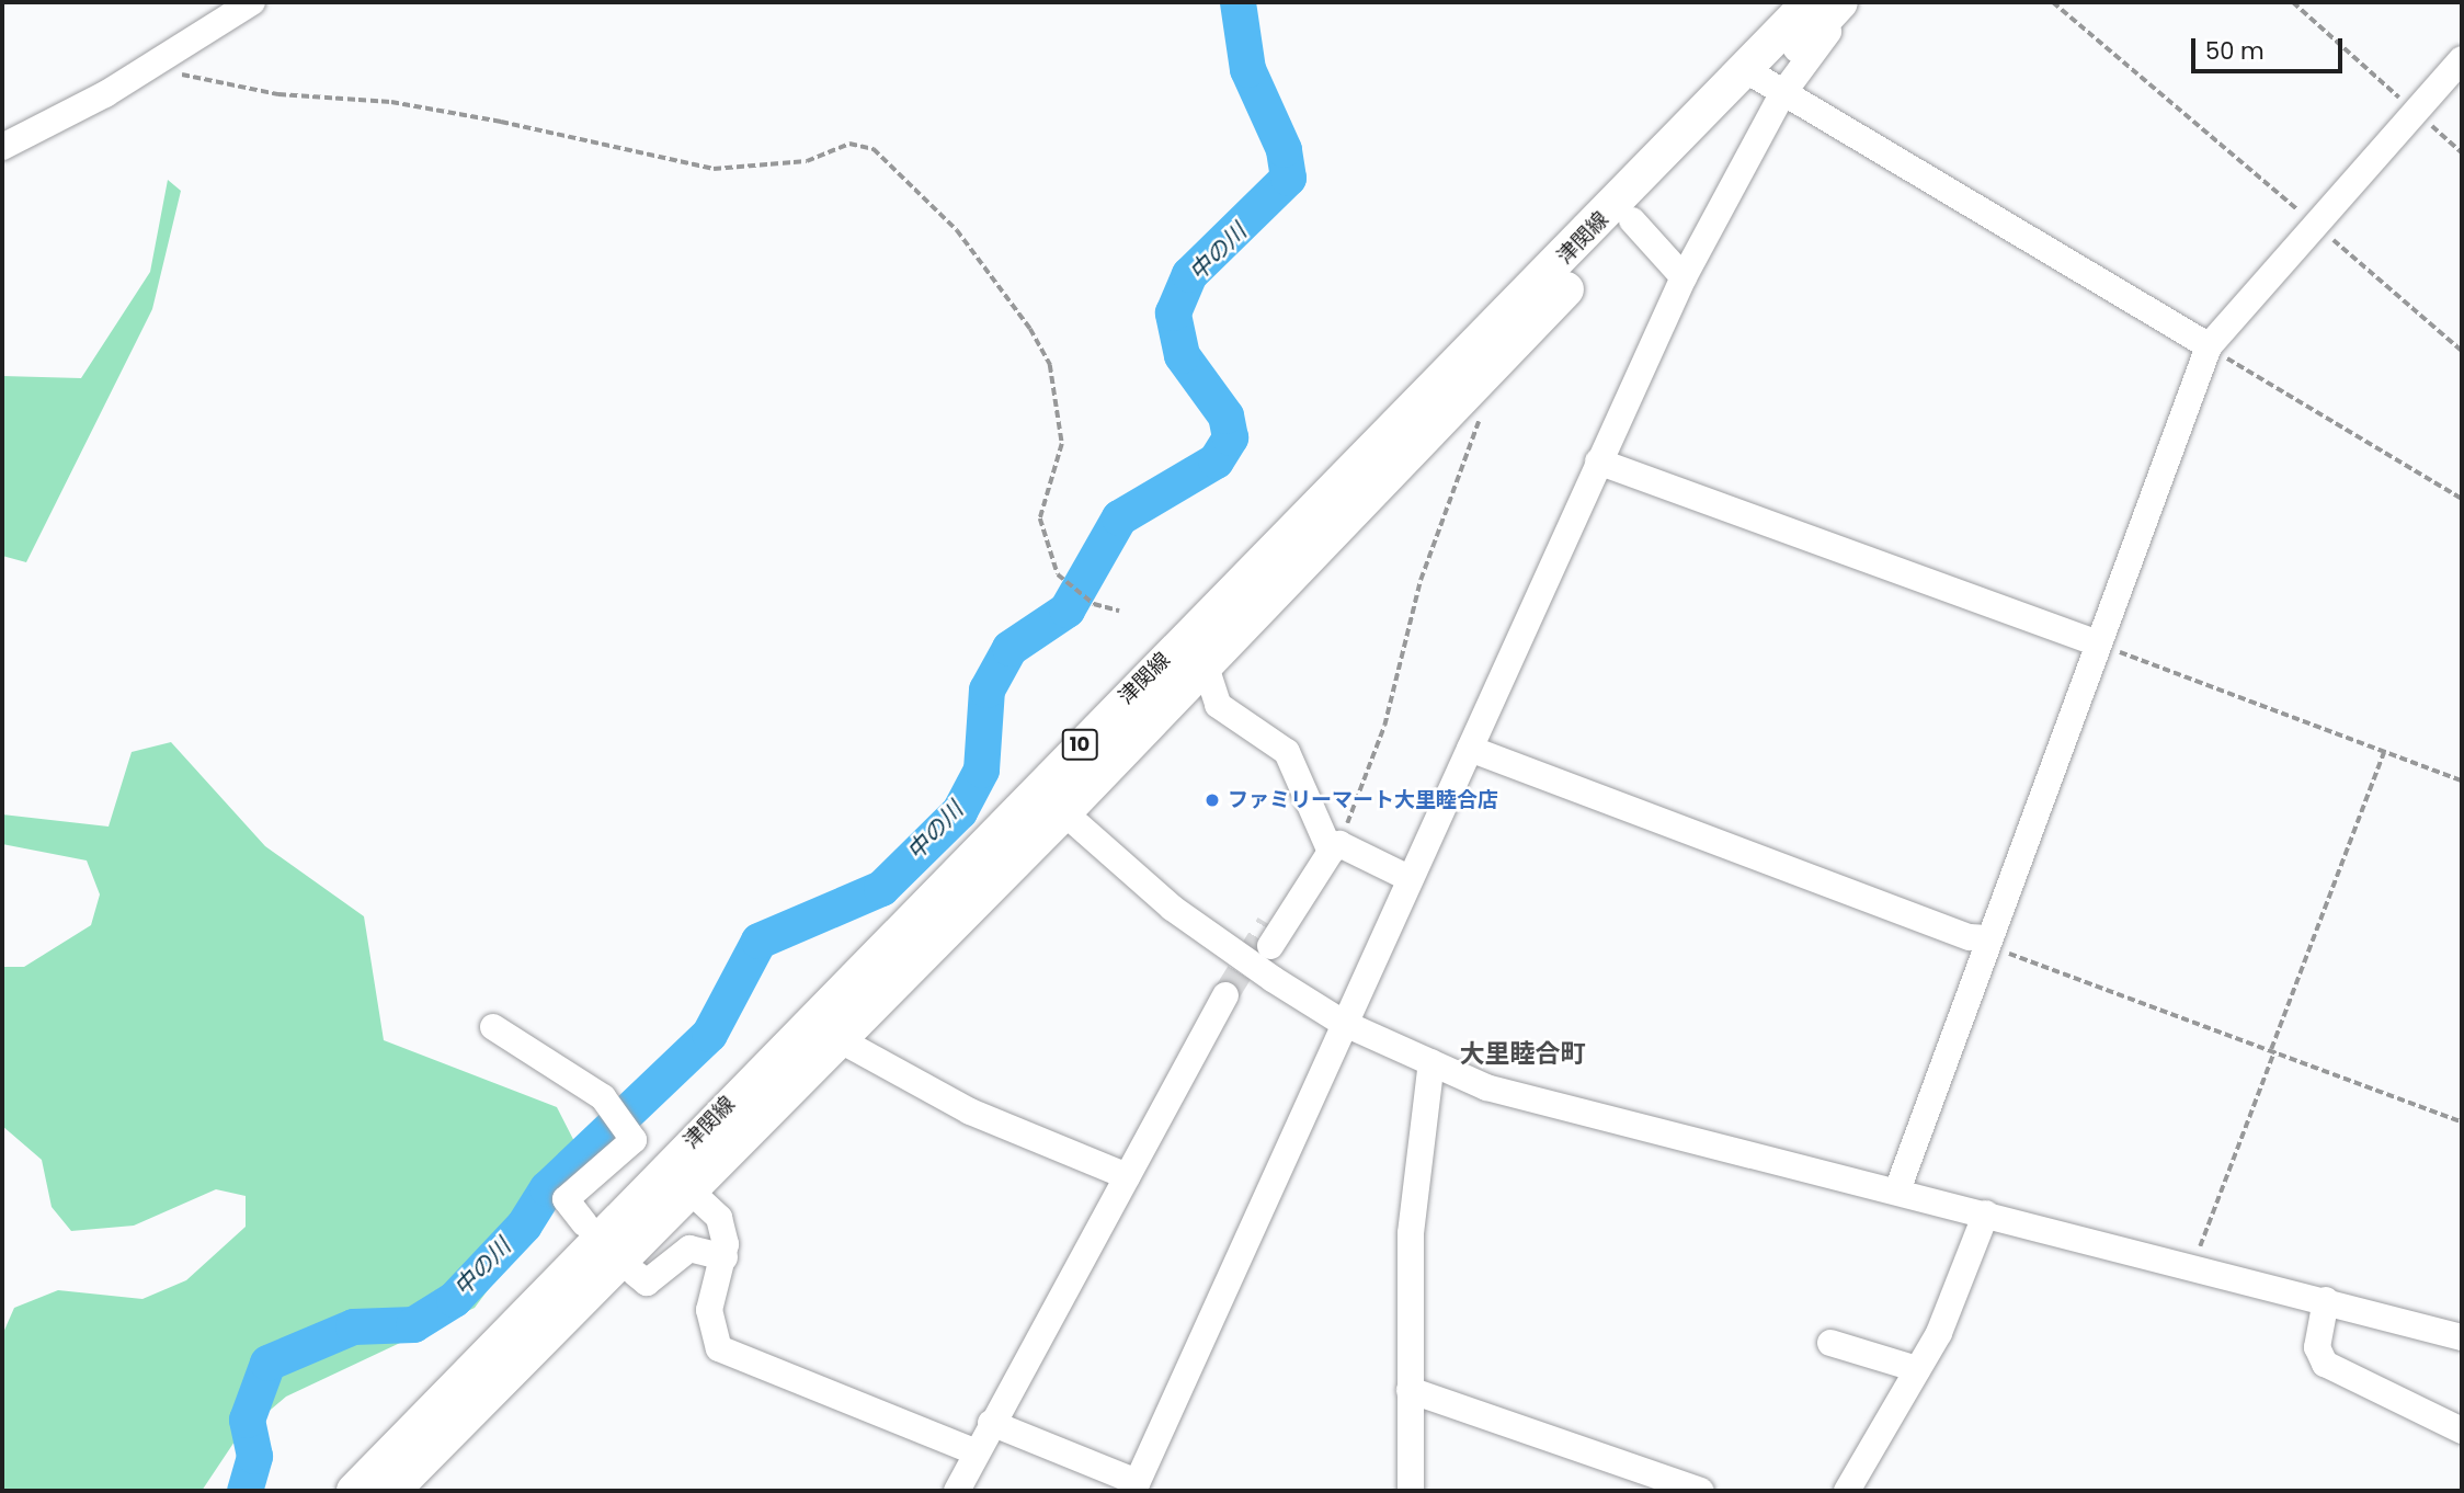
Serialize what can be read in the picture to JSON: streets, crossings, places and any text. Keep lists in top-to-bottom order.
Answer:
{
  "streets": {
    "main road": ["津関線", "10"]
  },
  "districts": ["大里睦合町"],
  "water": ["中の川"],
  "places": ["ファミリーマート大里睦合店"],
  "scale_bar": "50 m"
}
